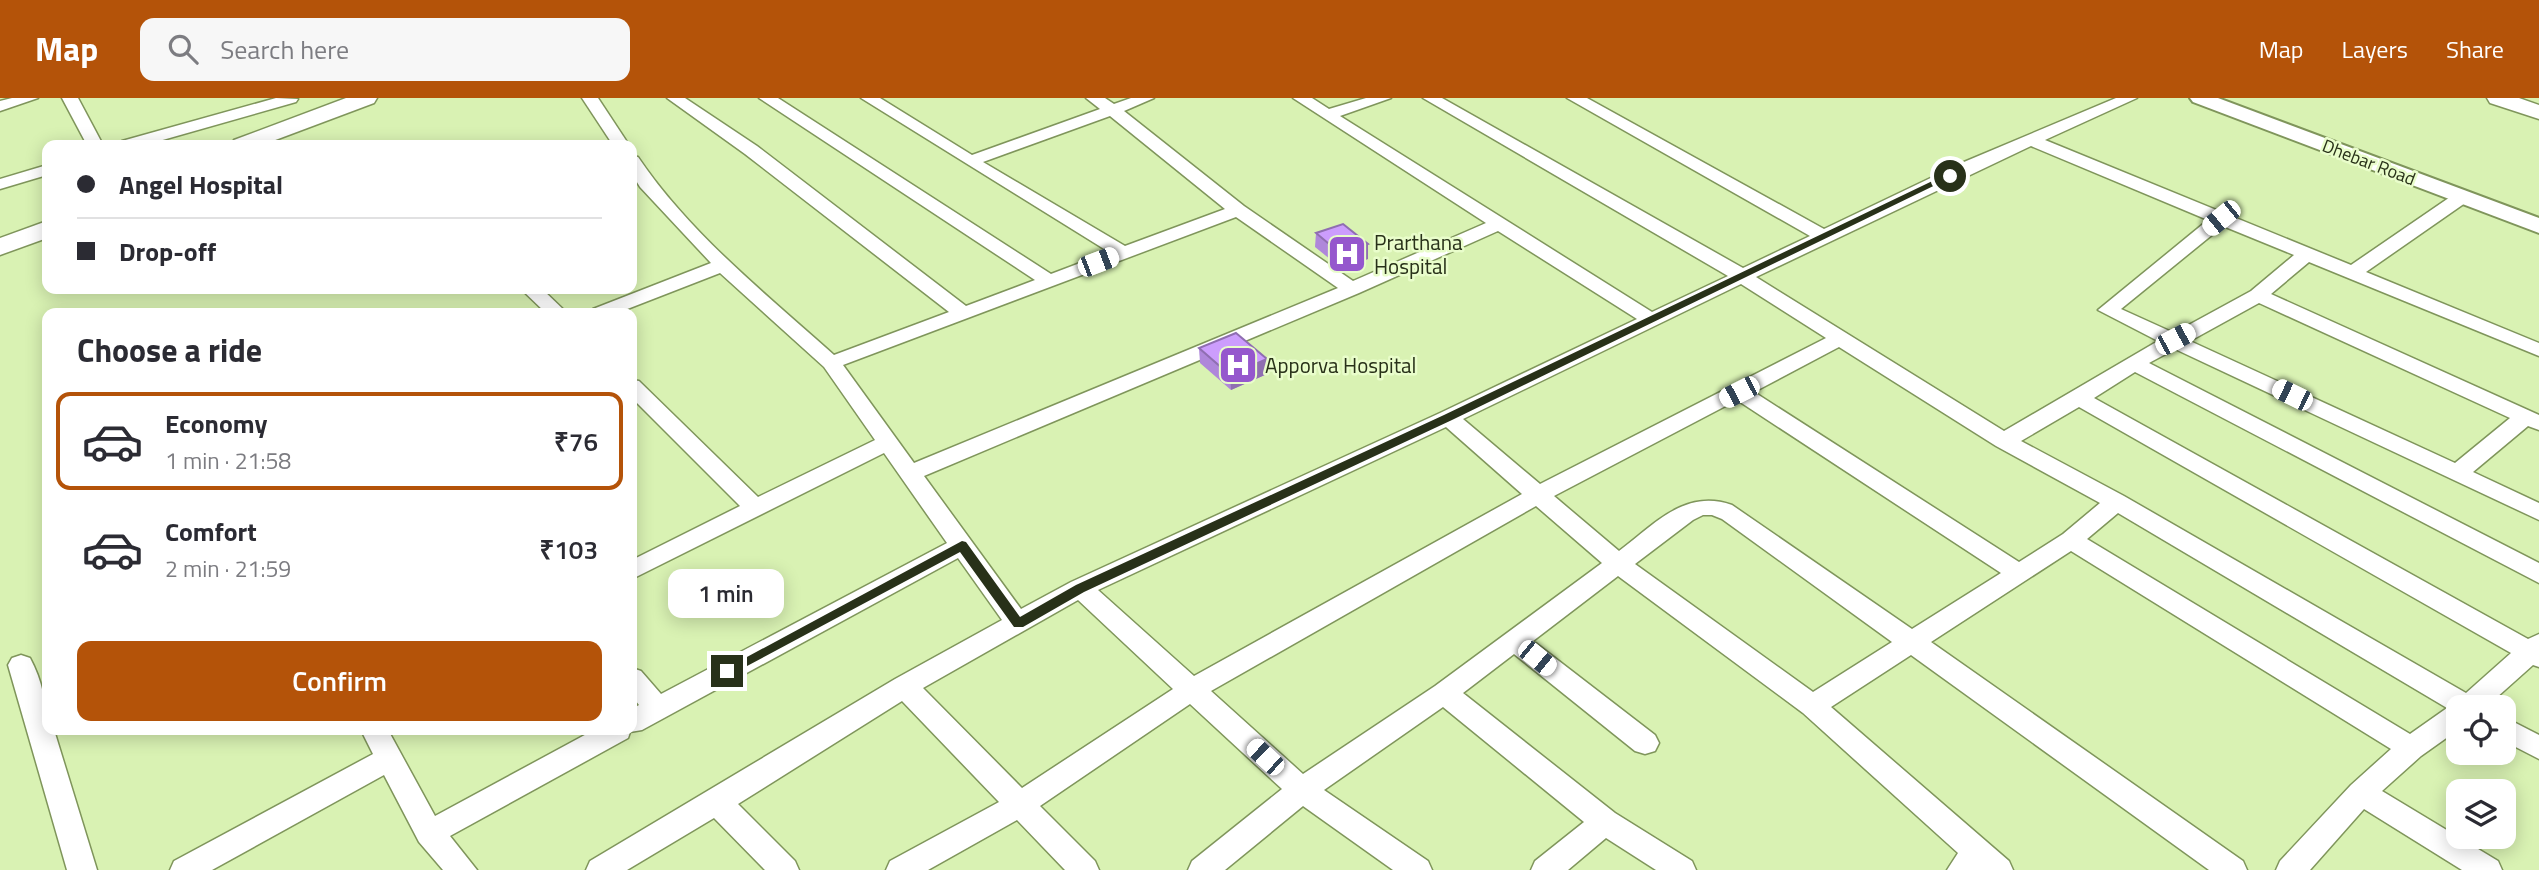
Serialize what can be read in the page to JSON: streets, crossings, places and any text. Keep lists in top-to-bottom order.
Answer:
{
  "streets": {
    "street": ["Dhebar Road"]
  },
  "places": {
    "hospital": ["Prarthana Hospital", "Apporva Hospital"]
  },
  "page": {
    "header": "Map",
    "search": "Search here",
    "nav": ["Map", "Layers", "Share"],
    "banner": ["Angel Hospital", "Drop-off"],
    "heading": "Choose a ride",
    "list": [
      {
        "name": "Economy",
        "note": "1 min · 21:58",
        "value": "₹76"
      },
      {
        "name": "Comfort",
        "note": "2 min · 21:59",
        "value": "₹103"
      }
    ],
    "bubble": "1 min",
    "buttons": "Confirm"
  }
}
